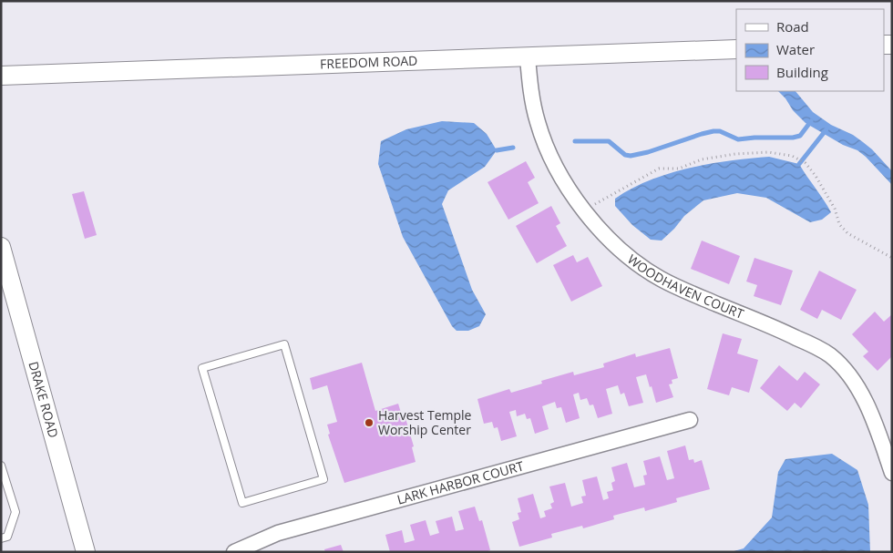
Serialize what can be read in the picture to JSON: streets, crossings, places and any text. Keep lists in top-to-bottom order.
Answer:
{
  "streets": {
    "street": [
      "FREEDOM ROAD",
      "WOODHAVEN COURT",
      "DRAKE ROAD",
      "LARK HARBOR COURT"
    ]
  },
  "crossings": [
    ["FREEDOM ROAD", "WOODHAVEN COURT"]
  ],
  "places": ["Harvest Temple Worship Center"],
  "legend": ["Road", "Water", "Building"]
}
